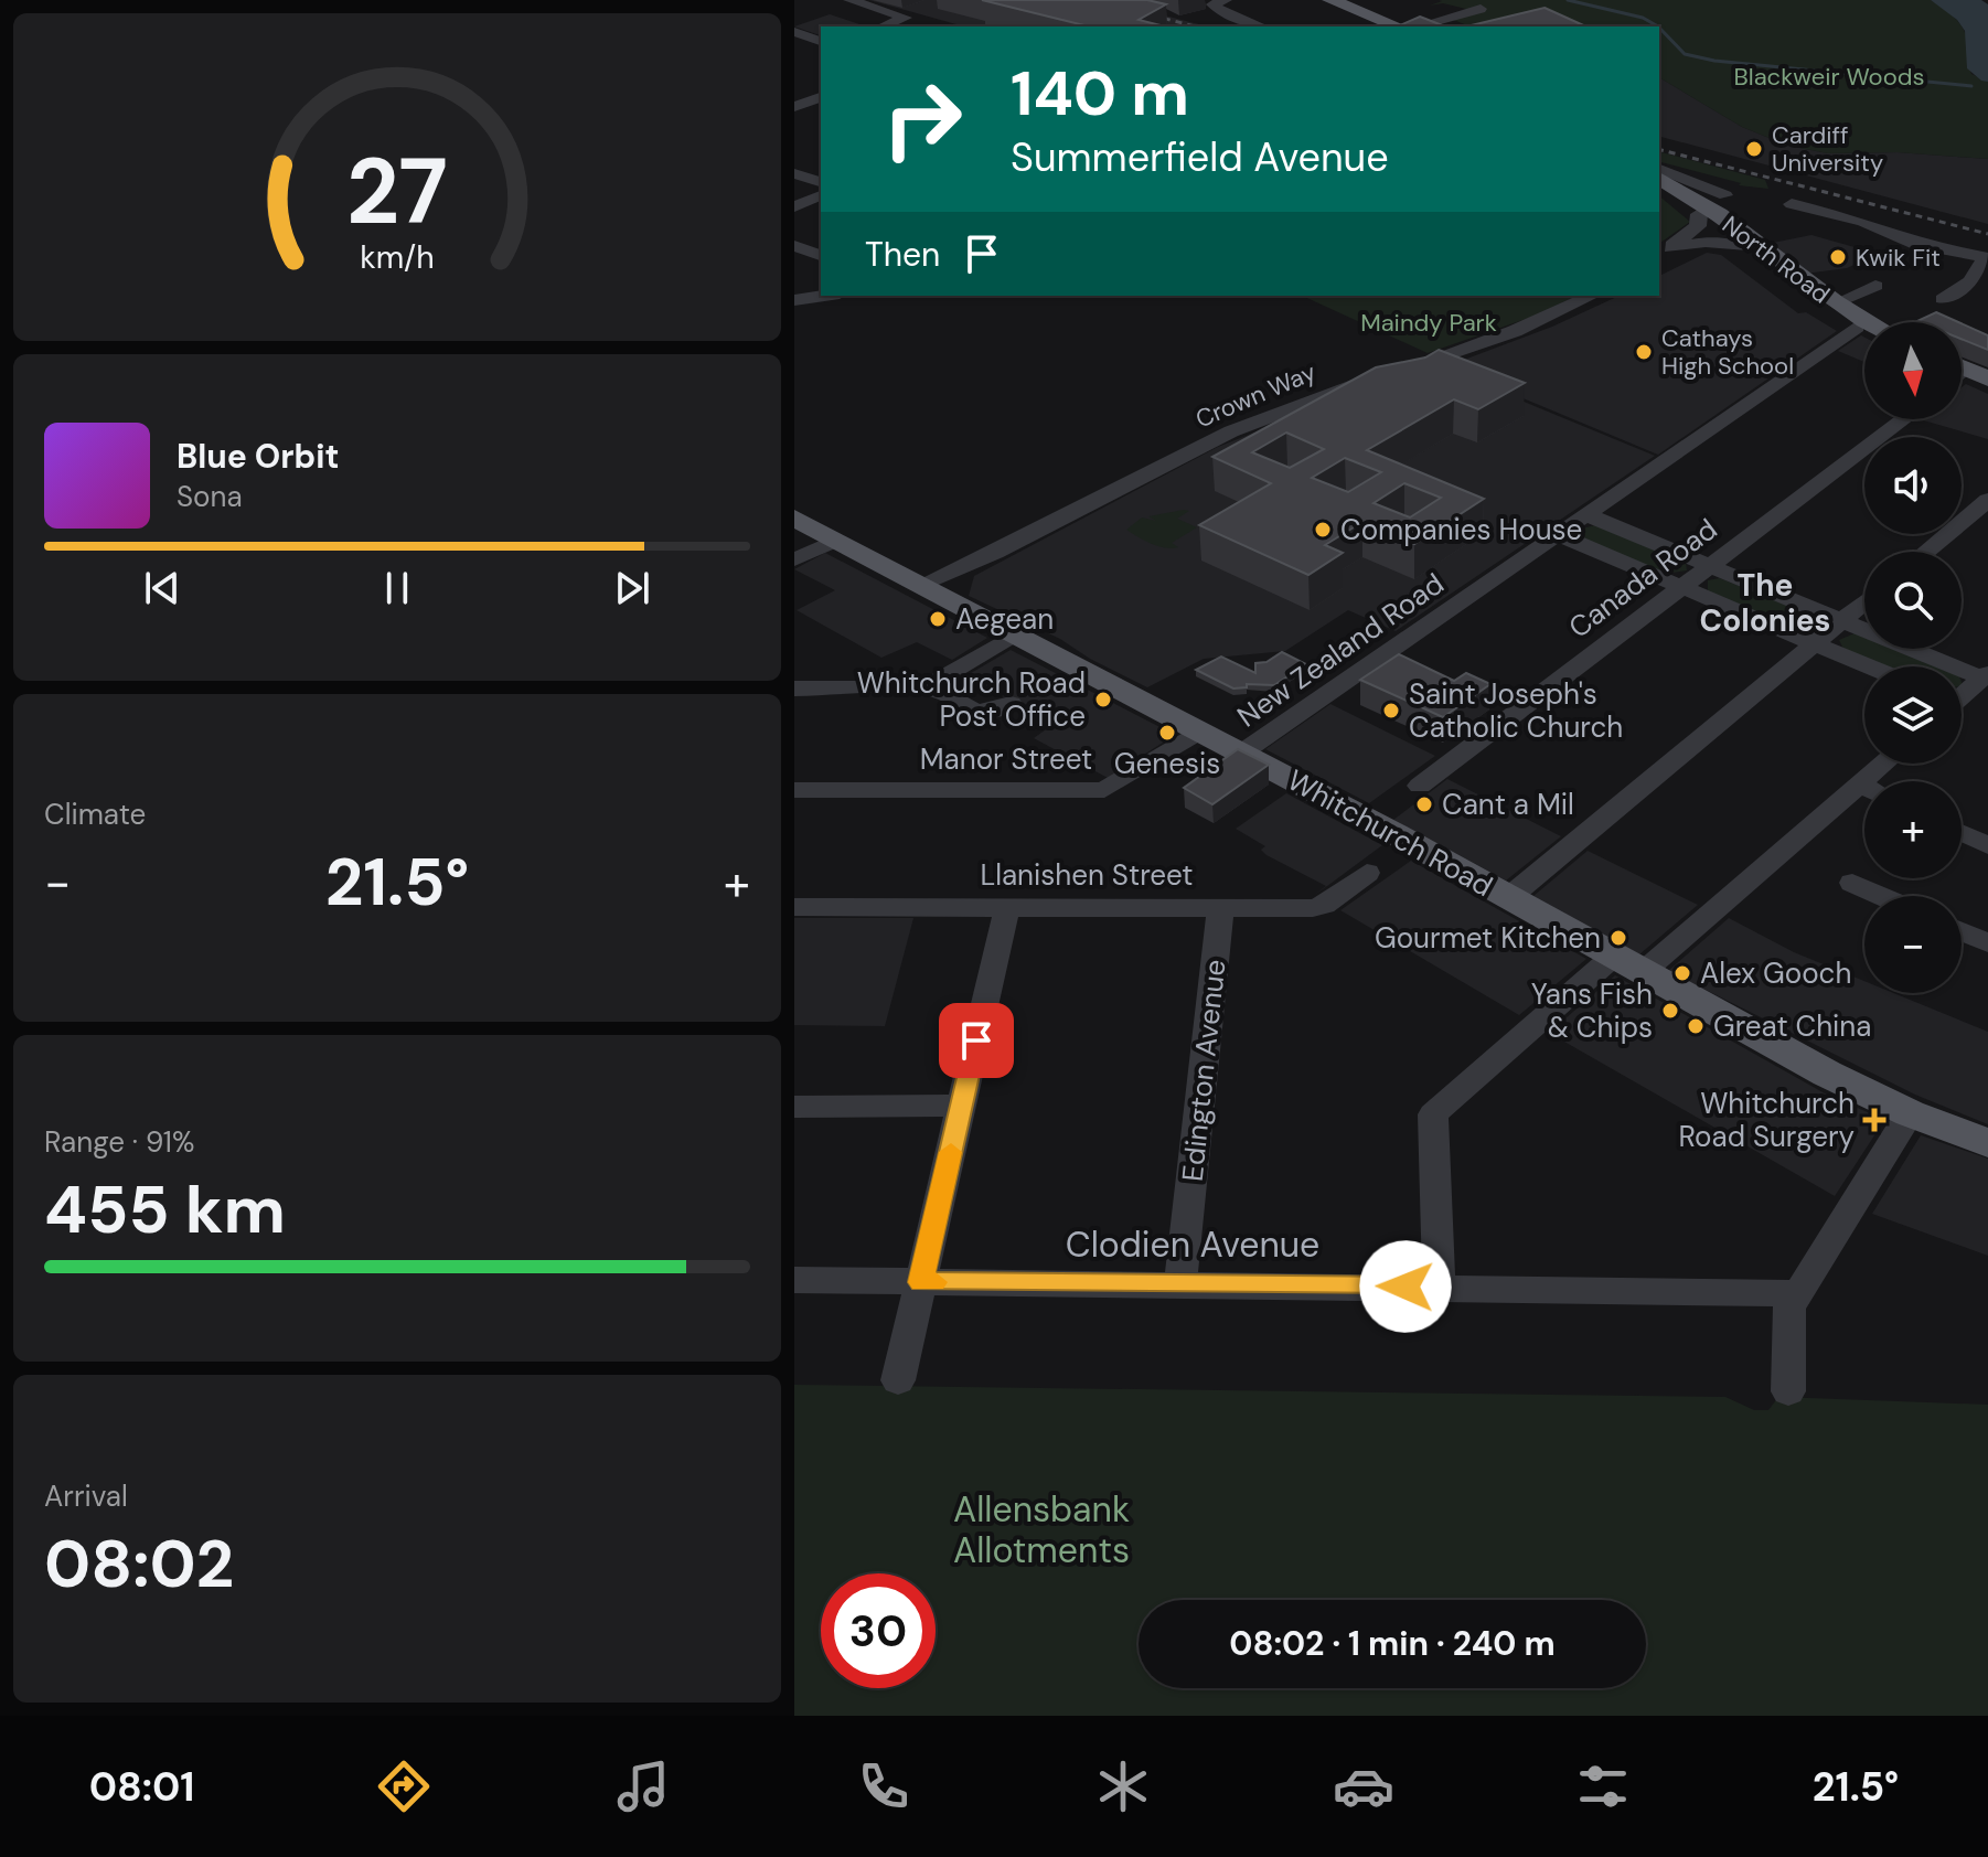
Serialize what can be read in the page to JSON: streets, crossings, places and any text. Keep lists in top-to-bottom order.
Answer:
{
  "streets": {
    "main road": ["North Road", "Whitchurch Road"],
    "street": [
      "Crown Way",
      "Canada Road",
      "New Zealand Road",
      "Manor Street",
      "Llanishen Street",
      "Edington Avenue",
      "Clodien Avenue"
    ]
  },
  "crossings": [
    ["North Road", "New Zealand Road"],
    ["Crown Way", "Whitchurch Road"],
    ["New Zealand Road", "Whitchurch Road"],
    ["Manor Street", "Whitchurch Road"],
    ["Llanishen Street", "Edington Avenue"],
    ["Edington Avenue", "Clodien Avenue"]
  ],
  "districts": ["The Colonies"],
  "parks": ["Blackweir Woods", "Maindy Park", "Allensbank Allotments"],
  "places": {
    "other": [
      "Cardiff University",
      "Kwik Fit",
      "Cathays High School",
      "Companies House",
      "Aegean",
      "Whitchurch Road Post Office",
      "Saint Joseph's Catholic Church",
      "Genesis",
      "Cant a Mil",
      "Gourmet Kitchen",
      "Alex Gooch",
      "Yans Fish & Chips",
      "Great China"
    ],
    "health": ["Whitchurch Road Surgery"]
  },
  "north": "bottom",
  "page": {
    "turn": ["140 m", "Summerfield Avenue"],
    "then": "Then",
    "map_buttons": ["+", "−"],
    "song": ["Blue Orbit", "Sona"],
    "tile": [
      "Climate",
      ["Range · 91%", "455 km"],
      ["Arrival", "08:02"]
    ],
    "heat": ["−", "21.5°", "+"],
    "limit": "30",
    "trip": "08:02 · 1 min · 240 m",
    "tabs": ["08:01", "21.5°"],
    "gauge": ["27", "km/h"]
  }
}
